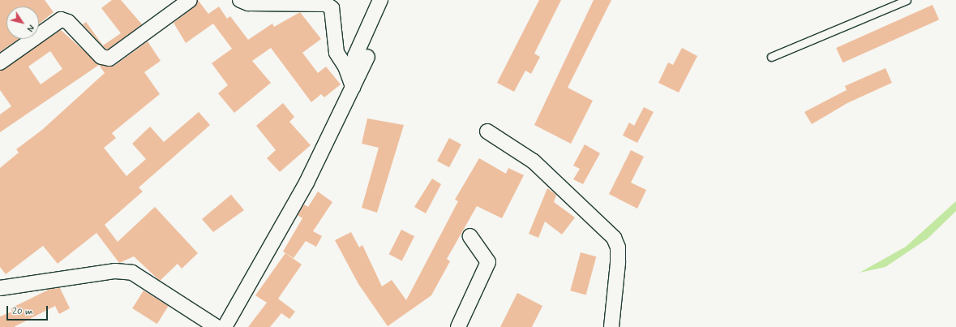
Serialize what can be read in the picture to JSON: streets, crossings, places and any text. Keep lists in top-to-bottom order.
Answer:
{
  "scale_bar": "20 m",
  "north": "bottom right"
}
